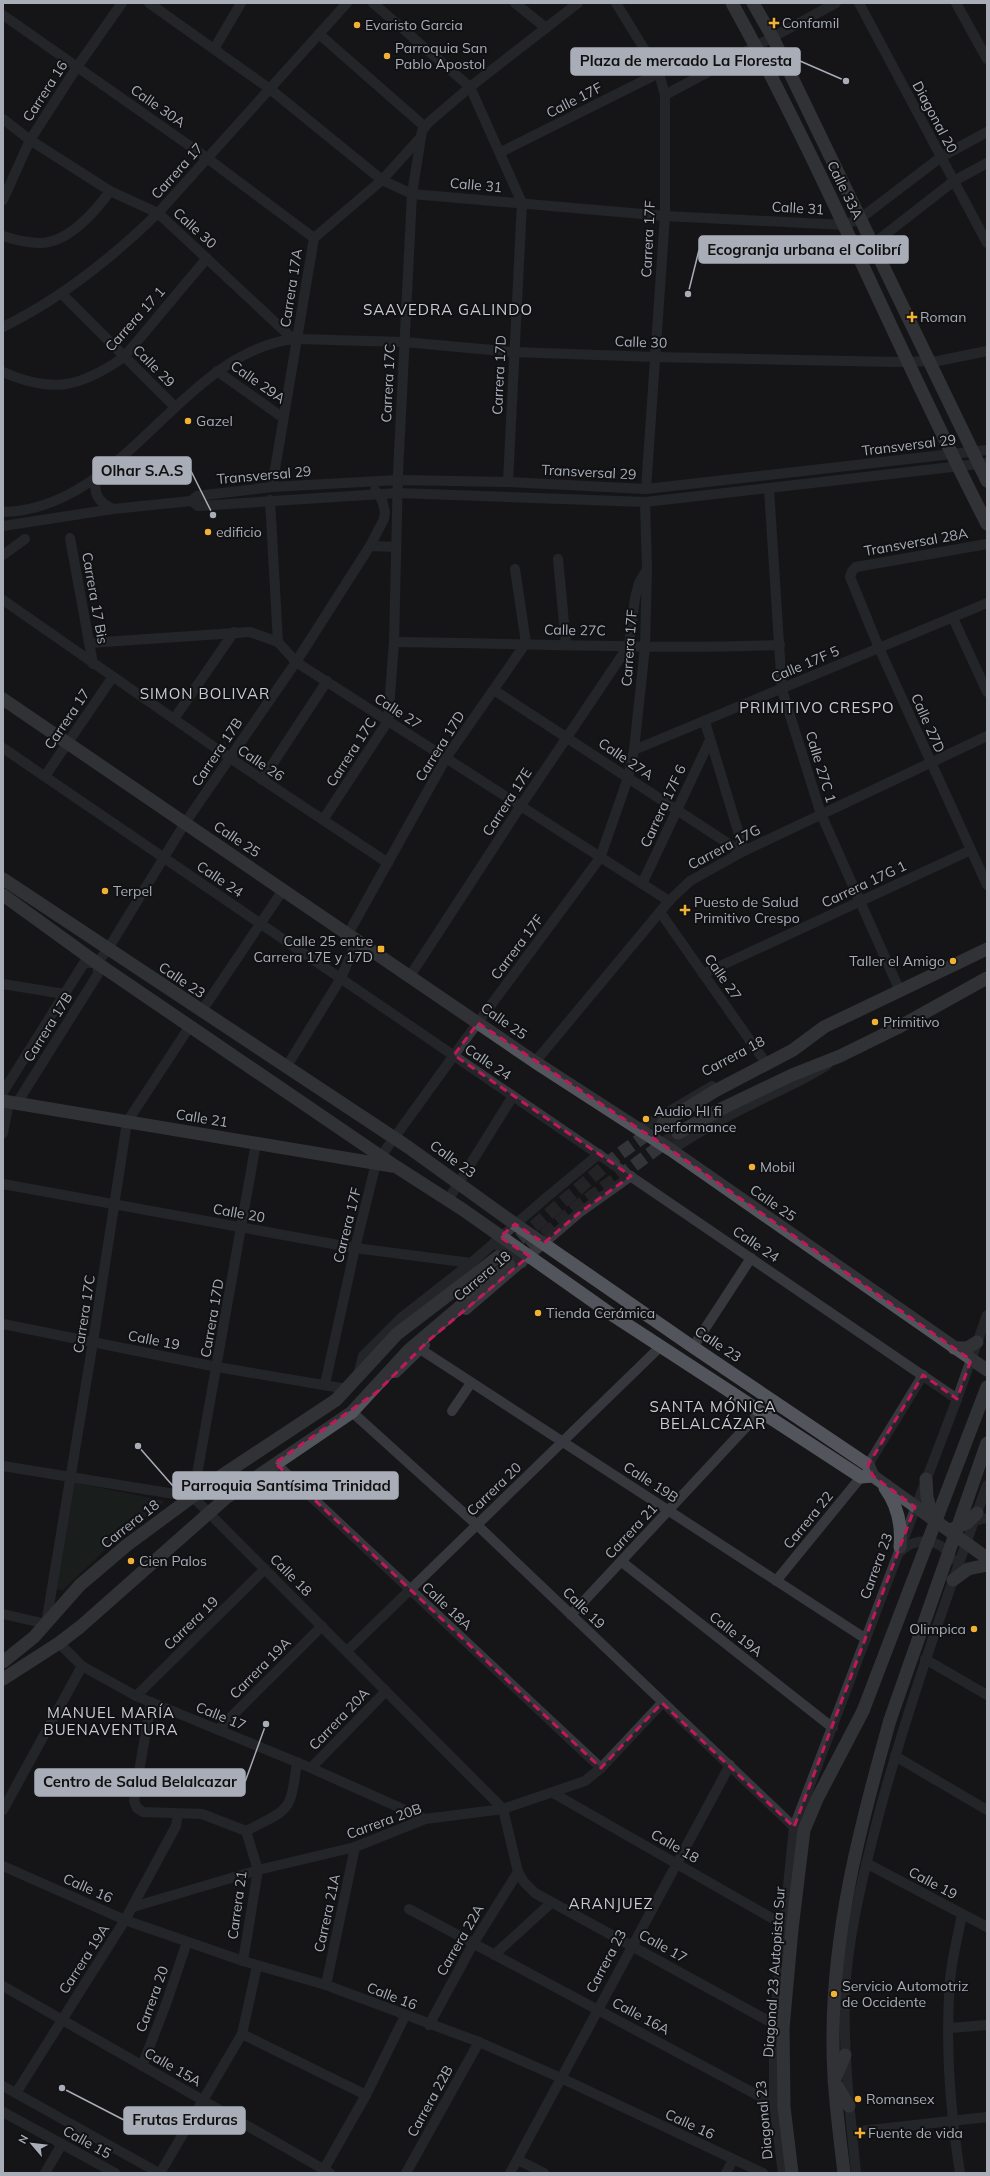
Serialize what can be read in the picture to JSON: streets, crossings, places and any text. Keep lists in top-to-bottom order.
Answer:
{
  "streets": {
    "main road": [
      "Calle 33A",
      "Calle 25",
      "Calle 23",
      "Carrera 18",
      "Calle 21",
      "Diagonal 23 Autopista Sur"
    ],
    "street": [
      "Carrera 16",
      "Calle 17F",
      "Calle 30A",
      "Diagonal 20",
      "Carrera 17",
      "Calle 31",
      "Calle 30",
      "Carrera 17F",
      "Carrera 17A",
      "Carrera 17 1",
      "Calle 29",
      "Carrera 17D",
      "Calle 29A",
      "Carrera 17C",
      "Transversal 29",
      "Transversal 28A",
      "Carrera 17 Bis",
      "Calle 27C",
      "Calle 17F 5",
      "Calle 27",
      "Calle 27D",
      "Carrera 17B",
      "Calle 27A",
      "Calle 26",
      "Calle 27C 1",
      "Carrera 17E",
      "Carrera 17F 6",
      "Carrera 17G",
      "Calle 24",
      "Carrera 17G 1",
      "Calle 20",
      "Calle 19",
      "Calle 19B",
      "Carrera 20",
      "Carrera 22",
      "Carrera 21",
      "Carrera 23",
      "Calle 18",
      "Calle 18A",
      "Carrera 19",
      "Calle 19A",
      "Carrera 19A",
      "Calle 17",
      "Carrera 20A",
      "Carrera 20B",
      "Calle 16",
      "Carrera 21A",
      "Carrera 22A",
      "Calle 16A",
      "Calle 15A",
      "Carrera 22B",
      "Diagonal 23",
      "Calle 15"
    ]
  },
  "crossings": [
    ["Carrera 16", "Calle 30A"],
    ["Carrera 16", "Calle 30"],
    ["Calle 17F", "Carrera 17F"],
    ["Calle 17F", "Carrera 17D"],
    ["Calle 30A", "Carrera 17"],
    ["Calle 30A", "Carrera 17A"],
    ["Diagonal 20", "Calle 31"],
    ["Carrera 17", "Calle 31"],
    ["Carrera 17", "Calle 30"],
    ["Carrera 17", "Calle 29"],
    ["Carrera 17", "Calle 26"],
    ["Carrera 17", "Calle 25"],
    ["Carrera 17", "Calle 24"],
    ["Calle 31", "Calle 33A"],
    ["Calle 31", "Carrera 17F"],
    ["Calle 31", "Carrera 17A"],
    ["Calle 31", "Carrera 17D"],
    ["Calle 31", "Carrera 17C"],
    ["Calle 33A", "Calle 30"],
    ["Calle 33A", "Transversal 29"],
    ["Calle 30", "Carrera 17F"],
    ["Calle 30", "Carrera 17A"],
    ["Calle 30", "Carrera 17 1"],
    ["Calle 30", "Calle 29"],
    ["Calle 30", "Carrera 17D"],
    ["Calle 30", "Calle 29A"],
    ["Calle 30", "Carrera 17C"],
    ["Carrera 17F", "Transversal 29"],
    ["Carrera 17F", "Calle 27C"],
    ["Carrera 17F", "Calle 17F 5"],
    ["Carrera 17F", "Calle 27"],
    ["Carrera 17F", "Calle 27A"],
    ["Carrera 17F", "Calle 25"],
    ["Carrera 17F", "Calle 24"],
    ["Carrera 17F", "Calle 23"],
    ["Carrera 17F", "Calle 21"],
    ["Carrera 17F", "Calle 20"],
    ["Carrera 17F", "Calle 19"],
    ["Carrera 17A", "Calle 29A"],
    ["Carrera 17A", "Carrera 17C"],
    ["Carrera 17A", "Transversal 29"],
    ["Carrera 17 1", "Calle 29"],
    ["Carrera 17D", "Carrera 17C"],
    ["Carrera 17D", "Transversal 29"],
    ["Carrera 17D", "Calle 27C"],
    ["Carrera 17D", "Calle 27"],
    ["Carrera 17D", "Calle 27A"],
    ["Carrera 17D", "Calle 26"],
    ["Carrera 17D", "Calle 25"],
    ["Carrera 17D", "Calle 24"],
    ["Carrera 17D", "Calle 23"],
    ["Carrera 17D", "Carrera 18"],
    ["Carrera 17D", "Calle 21"],
    ["Carrera 17D", "Calle 20"],
    ["Carrera 17D", "Calle 19"],
    ["Carrera 17D", "Calle 18"],
    ["Carrera 17C", "Transversal 29"],
    ["Carrera 17C", "Calle 27C"],
    ["Carrera 17C", "Calle 27"],
    ["Carrera 17C", "Calle 26"],
    ["Carrera 17C", "Carrera 18"],
    ["Carrera 17C", "Calle 21"],
    ["Carrera 17C", "Calle 20"],
    ["Carrera 17C", "Calle 19"],
    ["Transversal 29", "Carrera 17B"],
    ["Transversal 29", "Calle 27C 1"],
    ["Transversal 28A", "Calle 27D"],
    ["Carrera 17 Bis", "Calle 27"],
    ["Carrera 17 Bis", "Calle 26"],
    ["Calle 27C", "Calle 27C 1"],
    ["Calle 27C", "Carrera 17E"],
    ["Calle 17F 5", "Calle 27D"],
    ["Calle 17F 5", "Calle 27C 1"],
    ["Calle 27", "Carrera 17B"],
    ["Calle 27", "Carrera 17E"],
    ["Calle 27", "Carrera 17F 6"],
    ["Calle 27", "Carrera 17G"],
    ["Calle 27", "Carrera 17G 1"],
    ["Calle 27", "Carrera 18"],
    ["Calle 27D", "Carrera 17G"],
    ["Calle 27D", "Carrera 17G 1"],
    ["Carrera 17B", "Calle 26"],
    ["Carrera 17B", "Calle 25"],
    ["Carrera 17B", "Calle 24"],
    ["Carrera 17B", "Calle 23"],
    ["Carrera 17B", "Calle 21"],
    ["Calle 27A", "Carrera 17E"],
    ["Calle 27A", "Carrera 17F 6"],
    ["Calle 27A", "Carrera 17G"],
    ["Calle 27C 1", "Carrera 17G"],
    ["Calle 27C 1", "Carrera 17G 1"],
    ["Calle 27C 1", "Carrera 18"],
    ["Carrera 17E", "Calle 25"],
    ["Calle 25", "Carrera 17G"],
    ["Calle 25", "Carrera 18"],
    ["Calle 25", "Carrera 23"],
    ["Calle 24", "Carrera 18"],
    ["Calle 24", "Carrera 22"],
    ["Calle 24", "Carrera 23"],
    ["Calle 23", "Carrera 18"],
    ["Calle 23", "Calle 21"],
    ["Calle 23", "Carrera 20"],
    ["Calle 23", "Carrera 22"],
    ["Calle 23", "Carrera 21"],
    ["Calle 23", "Carrera 23"],
    ["Carrera 18", "Calle 20"],
    ["Carrera 18", "Calle 19"],
    ["Carrera 18", "Calle 19B"],
    ["Carrera 18", "Calle 18"],
    ["Carrera 18", "Calle 18A"],
    ["Carrera 18", "Calle 17"],
    ["Calle 19", "Carrera 20"],
    ["Calle 19", "Carrera 21"],
    ["Calle 19", "Carrera 23"],
    ["Calle 19", "Carrera 20B"],
    ["Calle 19", "Diagonal 23 Autopista Sur"],
    ["Calle 19", "Diagonal 23"],
    ["Calle 19B", "Carrera 20"],
    ["Calle 19B", "Carrera 22"],
    ["Calle 19B", "Carrera 21"],
    ["Calle 19B", "Carrera 23"],
    ["Carrera 20", "Calle 18"],
    ["Carrera 20", "Calle 18A"],
    ["Carrera 20", "Calle 16"],
    ["Carrera 20", "Calle 15A"],
    ["Carrera 21", "Calle 19A"],
    ["Carrera 21", "Carrera 20A"],
    ["Carrera 21", "Carrera 20B"],
    ["Carrera 21", "Calle 16"],
    ["Carrera 23", "Calle 18"],
    ["Carrera 23", "Calle 19A"],
    ["Carrera 23", "Calle 17"],
    ["Carrera 23", "Calle 16"],
    ["Carrera 23", "Diagonal 23 Autopista Sur"],
    ["Carrera 23", "Calle 16A"],
    ["Carrera 23", "Diagonal 23"],
    ["Calle 18", "Carrera 19"],
    ["Calle 18", "Carrera 19A"],
    ["Calle 18", "Calle 17"],
    ["Calle 18", "Carrera 20A"],
    ["Calle 18", "Carrera 20B"],
    ["Calle 18", "Diagonal 23"],
    ["Calle 18A", "Carrera 20B"],
    ["Carrera 19", "Calle 17"],
    ["Carrera 19A", "Calle 17"],
    ["Carrera 19A", "Carrera 20B"],
    ["Carrera 19A", "Calle 16"],
    ["Carrera 19A", "Calle 15A"],
    ["Carrera 19A", "Calle 15"],
    ["Calle 17", "Carrera 20A"],
    ["Calle 17", "Carrera 20B"],
    ["Calle 17", "Carrera 22A"],
    ["Calle 17", "Diagonal 23"],
    ["Carrera 20B", "Carrera 21A"],
    ["Calle 16", "Carrera 21A"],
    ["Calle 16", "Carrera 22A"],
    ["Calle 16", "Carrera 22B"],
    ["Carrera 22A", "Calle 16A"],
    ["Diagonal 23 Autopista Sur", "Diagonal 23"],
    ["Calle 16A", "Diagonal 23"]
  ],
  "districts": [
    "SAAVEDRA GALINDO",
    "SIMON BOLIVAR",
    "PRIMITIVO CRESPO",
    "SANTA MÓNICA BELALCÁZAR",
    "MANUEL MARÍA BUENAVENTURA",
    "ARANJUEZ"
  ],
  "places": {
    "health": [
      "Confamil",
      "Roman",
      "Puesto de Salud Primitivo Crespo",
      "Fuente de vida"
    ],
    "other": [
      "Evaristo Garcia",
      "Parroquia San Pablo Apostol",
      "Plaza de mercado La Floresta",
      "Ecogranja urbana el Colibrí",
      "Gazel",
      "Olhar S.A.S",
      "edificio",
      "Terpel",
      "Taller el Amigo",
      "Primitivo",
      "Audio HI fi performance",
      "Mobil",
      "Tienda Cerámica",
      "Parroquia Santísima Trinidad",
      "Cien Palos",
      "Olimpica",
      "Centro de Salud Belalcazar",
      "Servicio Automotriz de Occidente",
      "Frutas Erduras",
      "Romansex"
    ],
    "transit": ["Calle 25 entre Carrera 17E y 17D"]
  },
  "north": "top left"
}
